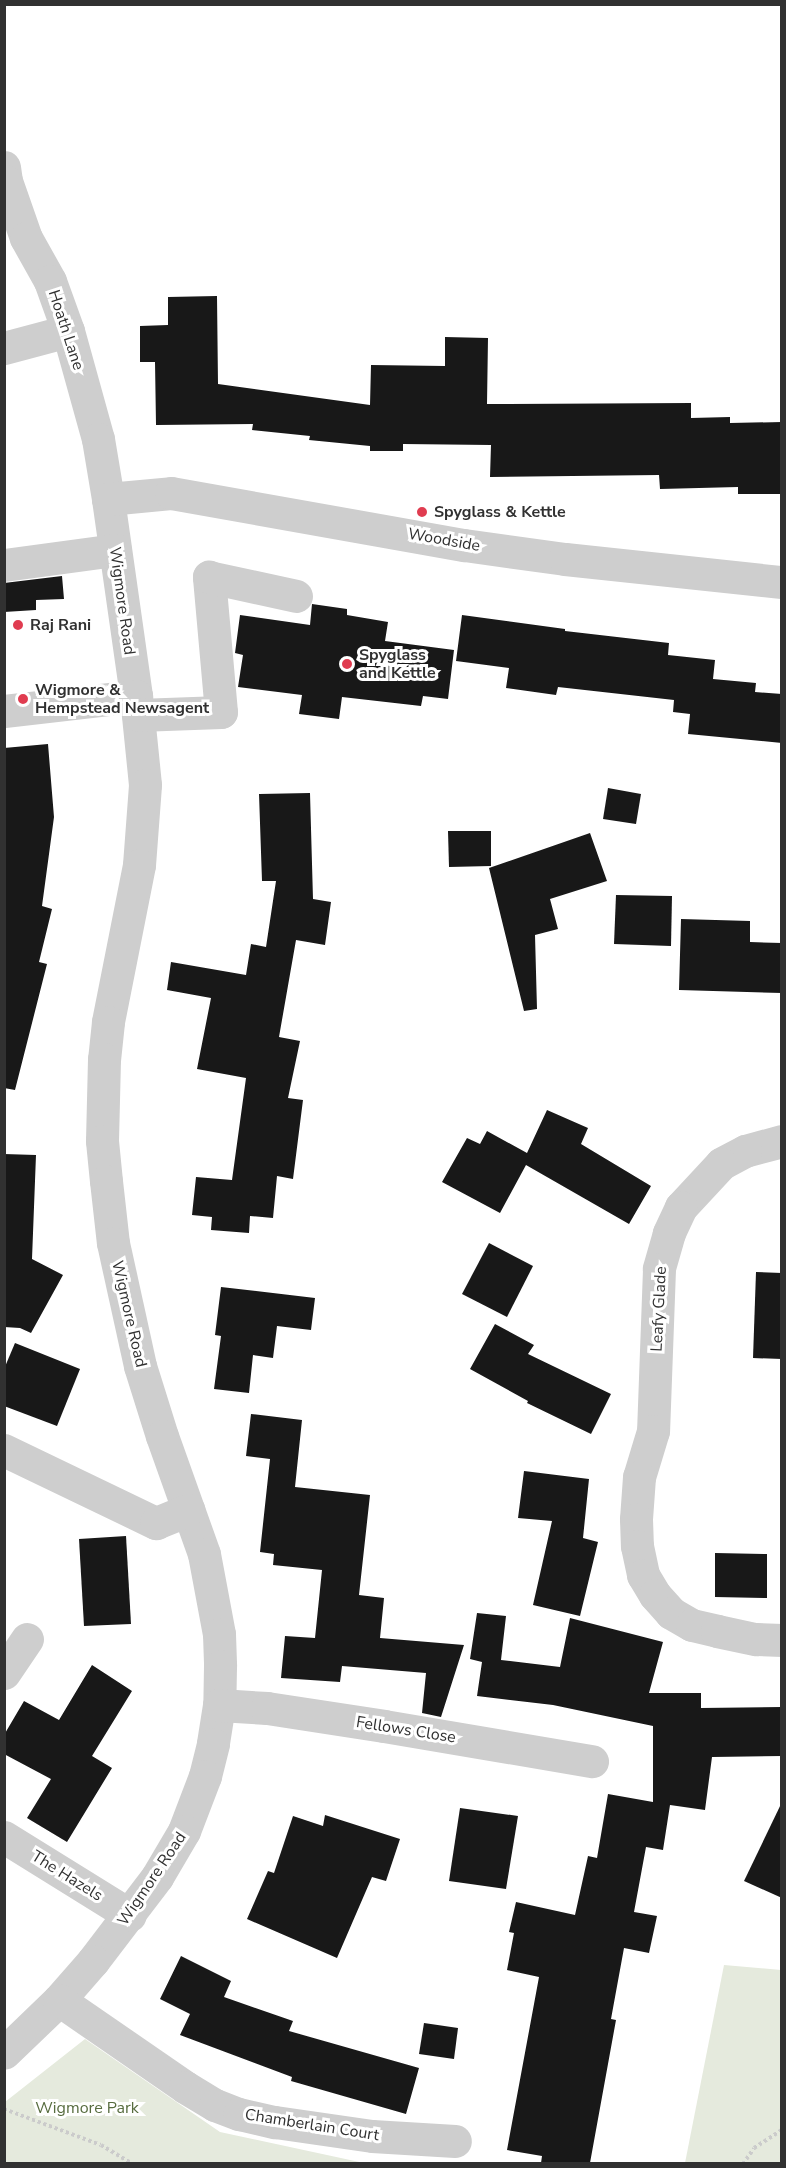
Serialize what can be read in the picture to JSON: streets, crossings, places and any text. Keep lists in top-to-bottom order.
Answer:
{
  "streets": {
    "street": [
      "Hoath Lane",
      "Woodside",
      "Wigmore Road",
      "Leafy Glade",
      "Fellows Close",
      "The Hazels",
      "Chamberlain Court"
    ]
  },
  "crossings": [
    ["Hoath Lane", "Woodside"],
    ["Hoath Lane", "Wigmore Road"],
    ["Woodside", "Wigmore Road"],
    ["Wigmore Road", "Fellows Close"],
    ["Wigmore Road", "The Hazels"],
    ["Wigmore Road", "Chamberlain Court"]
  ],
  "parks": ["Wigmore Park"],
  "places": [
    "Spyglass & Kettle",
    "Raj Rani",
    "Spyglass and Kettle",
    "Wigmore & Hempstead Newsagent"
  ]
}
